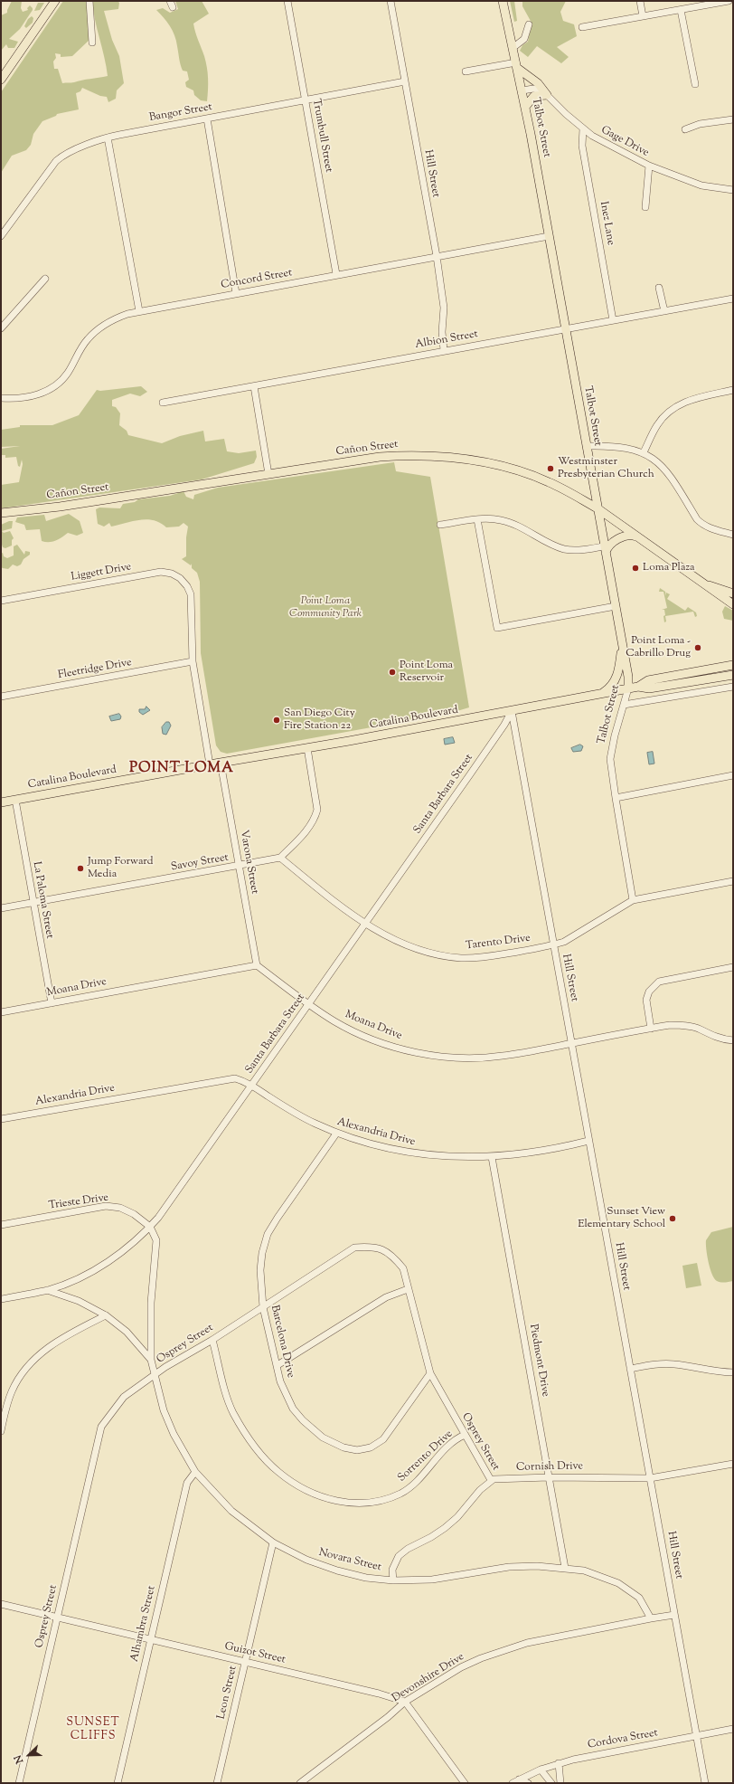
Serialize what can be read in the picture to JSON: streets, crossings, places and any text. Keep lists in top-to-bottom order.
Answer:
{
  "streets": {
    "main road": ["Talbot Street", "Cañon Street", "Catalina Boulevard"],
    "street": [
      "Bangor Street",
      "Trumbull Street",
      "Gage Drive",
      "Hill Street",
      "Inez Lane",
      "Concord Street",
      "Albion Street",
      "Liggett Drive",
      "Fleetridge Drive",
      "Santa Barbara Street",
      "Varona Street",
      "Savoy Street",
      "La Paloma Street",
      "Tarento Drive",
      "Moana Drive",
      "Alexandria Drive",
      "Trieste Drive",
      "Barcelona Drive",
      "Osprey Street",
      "Piedmont Drive",
      "Sorrento Drive",
      "Cornish Drive",
      "Novara Street",
      "Alhambra Street",
      "Guizot Street",
      "Devonshire Drive",
      "Leon Street",
      "Cordova Street"
    ]
  },
  "crossings": [
    ["Bangor Street", "Trumbull Street"],
    ["Bangor Street", "Hill Street"],
    ["Talbot Street", "Gage Drive"],
    ["Talbot Street", "Concord Street"],
    ["Talbot Street", "Albion Street"],
    ["Talbot Street", "Cañon Street"],
    ["Talbot Street", "Catalina Boulevard"],
    ["Talbot Street", "Tarento Drive"],
    ["Trumbull Street", "Concord Street"],
    ["Gage Drive", "Inez Lane"],
    ["Hill Street", "Concord Street"],
    ["Hill Street", "Albion Street"],
    ["Hill Street", "Catalina Boulevard"],
    ["Hill Street", "Santa Barbara Street"],
    ["Hill Street", "Tarento Drive"],
    ["Hill Street", "Moana Drive"],
    ["Hill Street", "Alexandria Drive"],
    ["Hill Street", "Cornish Drive"],
    ["Hill Street", "Devonshire Drive"],
    ["Hill Street", "Cordova Street"],
    ["Inez Lane", "Albion Street"],
    ["Liggett Drive", "Fleetridge Drive"],
    ["Catalina Boulevard", "Santa Barbara Street"],
    ["Catalina Boulevard", "Varona Street"],
    ["Catalina Boulevard", "La Paloma Street"],
    ["Santa Barbara Street", "Tarento Drive"],
    ["Santa Barbara Street", "Moana Drive"],
    ["Santa Barbara Street", "Alexandria Drive"],
    ["Santa Barbara Street", "Trieste Drive"],
    ["Santa Barbara Street", "Novara Street"],
    ["Varona Street", "Savoy Street"],
    ["Varona Street", "Moana Drive"],
    ["Savoy Street", "La Paloma Street"],
    ["Savoy Street", "Tarento Drive"],
    ["La Paloma Street", "Moana Drive"],
    ["Alexandria Drive", "Barcelona Drive"],
    ["Alexandria Drive", "Piedmont Drive"],
    ["Barcelona Drive", "Osprey Street"],
    ["Osprey Street", "Sorrento Drive"],
    ["Osprey Street", "Cornish Drive"],
    ["Osprey Street", "Novara Street"],
    ["Osprey Street", "Guizot Street"],
    ["Piedmont Drive", "Cornish Drive"],
    ["Piedmont Drive", "Novara Street"],
    ["Novara Street", "Alhambra Street"],
    ["Novara Street", "Devonshire Drive"],
    ["Novara Street", "Leon Street"],
    ["Alhambra Street", "Guizot Street"],
    ["Guizot Street", "Devonshire Drive"],
    ["Guizot Street", "Leon Street"]
  ],
  "districts": ["POINT LOMA", "SUNSET CLIFFS"],
  "parks": ["Point Loma Community Park"],
  "places": [
    "Westminster Presbyterian Church",
    "Loma Plaza",
    "Point Loma - Cabrillo Drug",
    "Point Loma Reservoir",
    "San Diego City Fire Station 22",
    "Jump Forward Media",
    "Sunset View Elementary School"
  ],
  "north": "bottom left"
}
